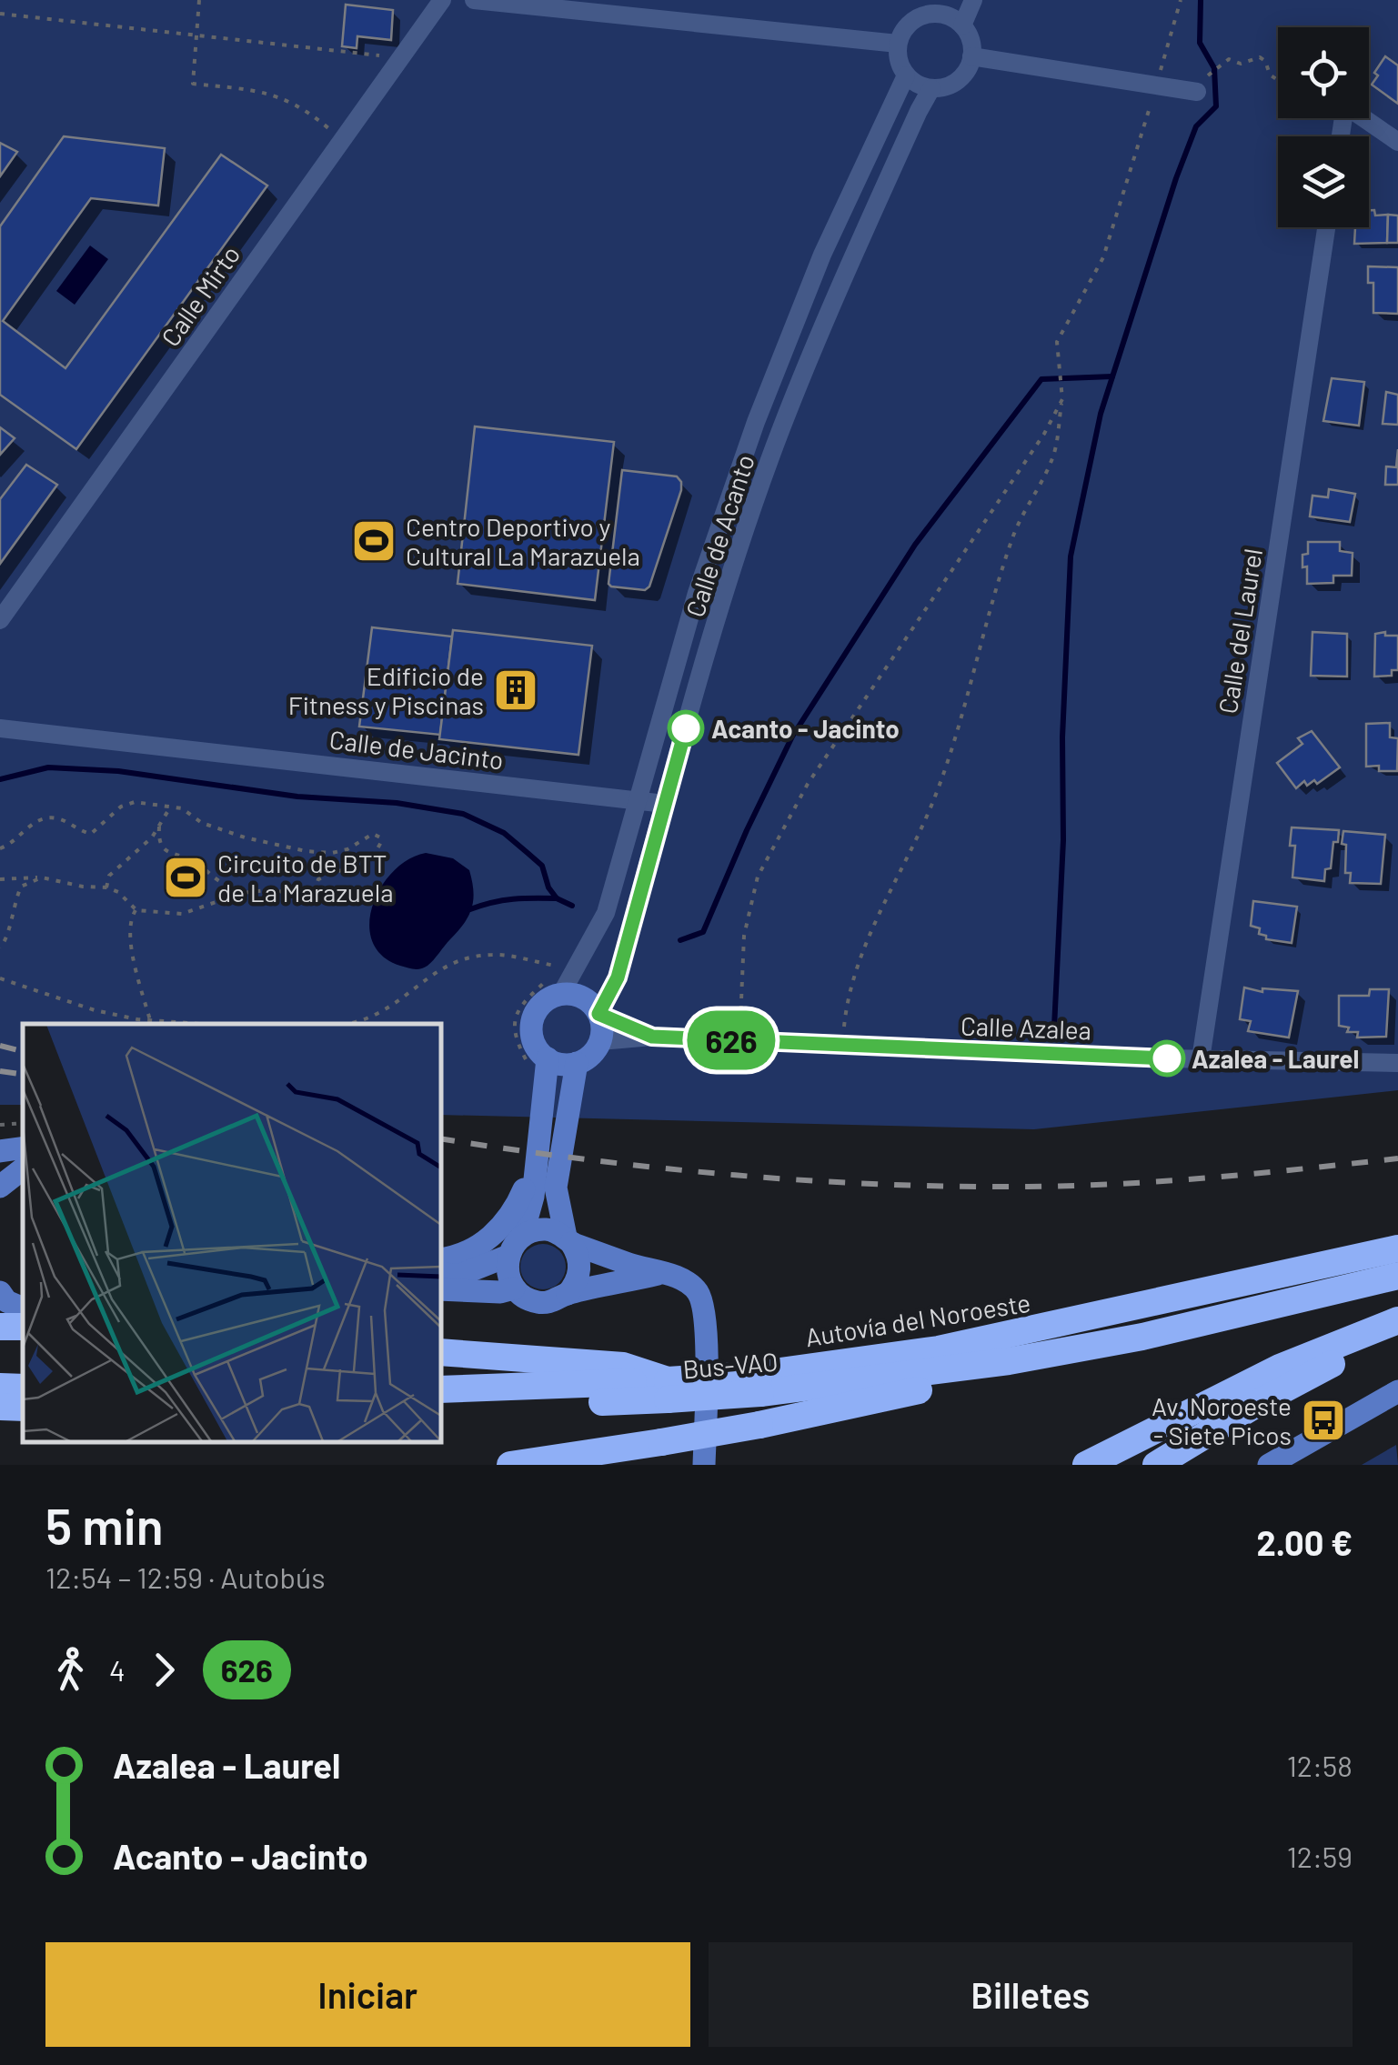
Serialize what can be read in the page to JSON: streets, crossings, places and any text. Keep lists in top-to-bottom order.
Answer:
{
  "streets": {
    "highway": ["Autovía del Noroeste", "Bus-VAO"],
    "street": [
      "Calle Mirto",
      "Calle de Acanto",
      "Calle del Laurel",
      "Calle de Jacinto",
      "Calle Azalea"
    ]
  },
  "crossings": [
    ["Calle de Acanto", "Calle de Jacinto"],
    ["Calle de Acanto", "Calle Azalea"],
    ["Calle del Laurel", "Calle Azalea"],
    ["Autovía del Noroeste", "Bus-VAO"]
  ],
  "places": {
    "sports": ["Centro Deportivo y Cultural La Marazuela", "Circuito de BTT de La Marazuela"],
    "building": ["Edificio de Fitness y Piscinas"],
    "other": ["Acanto - Jacinto", "Azalea - Laurel"],
    "bus stop": ["Av. Noroeste - Siete Picos"]
  },
  "lines": ["bus line 626"],
  "page": {
    "on_map": "626",
    "heading": ["5 min", "12:54 – 12:59 · Autobús", "2.00 €"],
    "legs": ["4", "626"],
    "list": [
      {
        "name": "Azalea - Laurel",
        "value": "12:58"
      },
      {
        "name": "Acanto - Jacinto",
        "value": "12:59"
      }
    ],
    "buttons": ["Iniciar", "Billetes"]
  }
}
